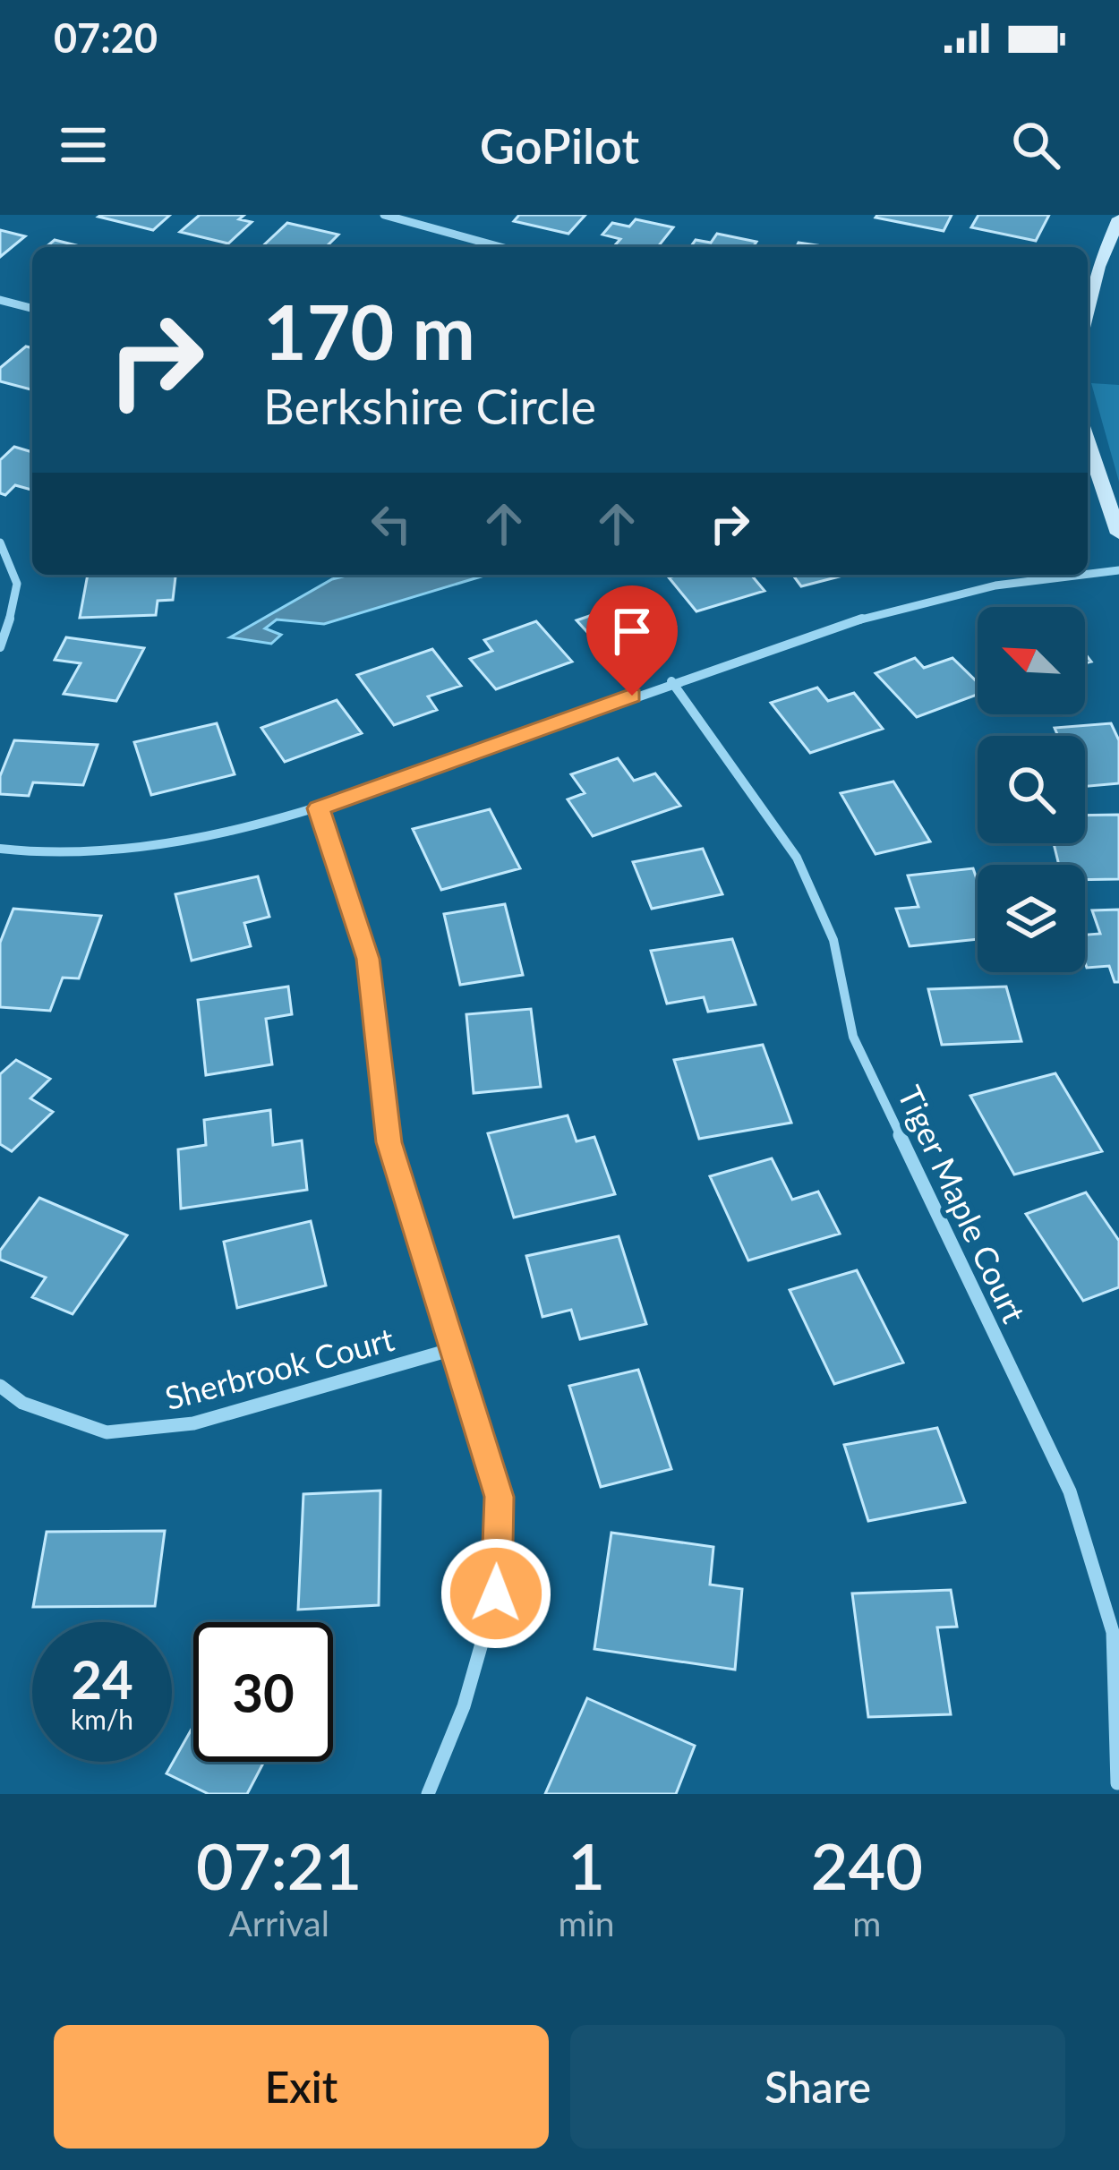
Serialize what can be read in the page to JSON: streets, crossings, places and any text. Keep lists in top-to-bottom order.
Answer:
{
  "streets": {
    "street": ["Tiger Maple Court", "Sherbrook Court"]
  },
  "north": "top left",
  "page": {
    "status": "07:20",
    "header": "GoPilot",
    "turn": ["170 m", "Berkshire Circle"],
    "speed": "24 km/h",
    "limit": "30",
    "eta": [
      "07:21",
      "Arrival",
      "1",
      "min",
      "240",
      "m"
    ],
    "buttons": ["Exit", "Share"]
  }
}
